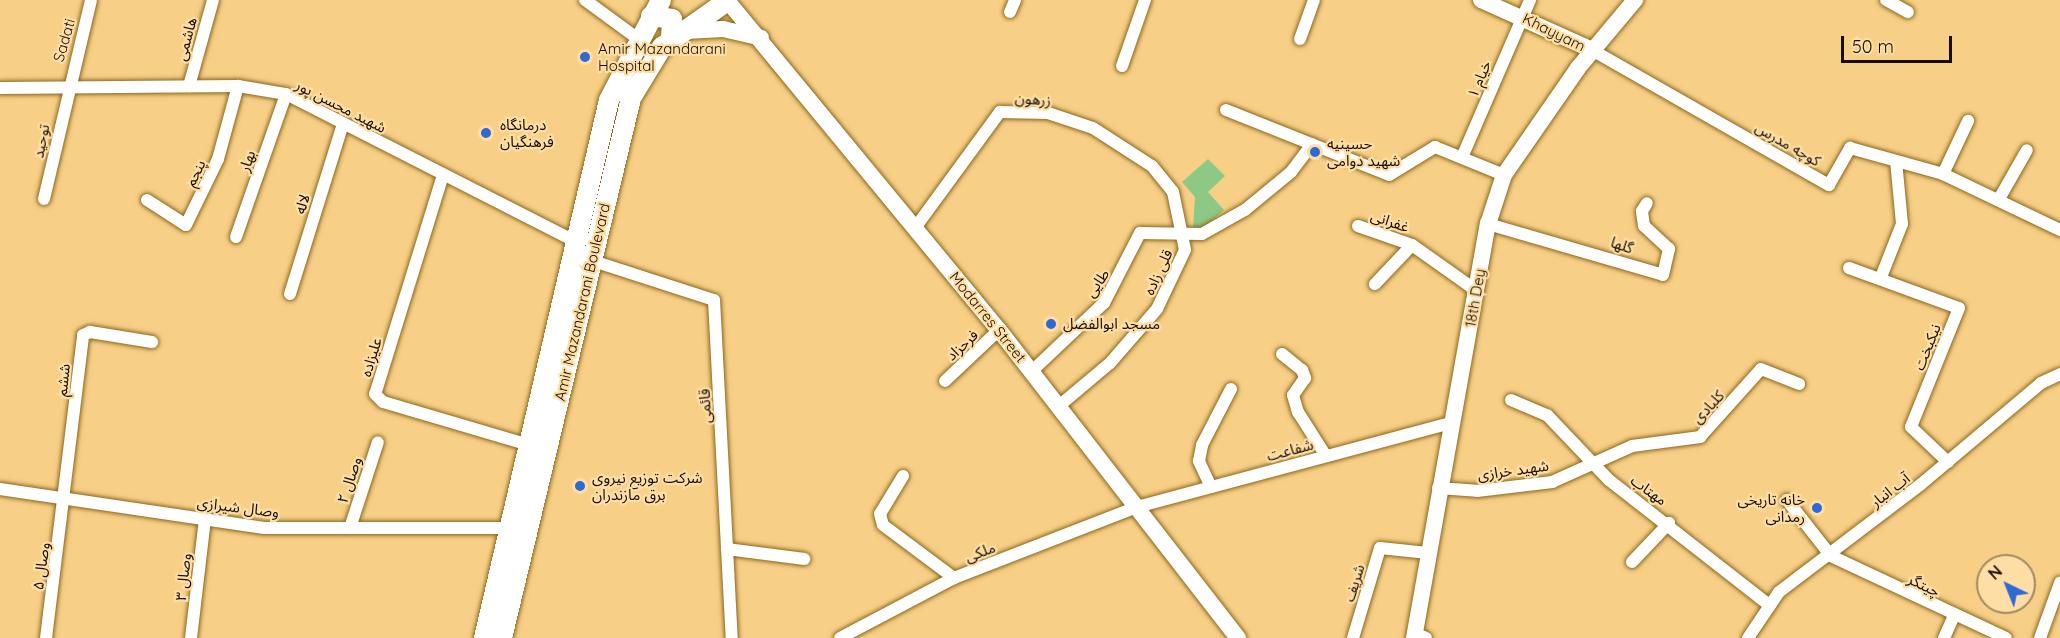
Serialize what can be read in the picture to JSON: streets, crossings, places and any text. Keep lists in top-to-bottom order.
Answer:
{
  "streets": {
    "main road": [
      "Khayyam",
      "18th Dey",
      "Amir Mazandarani Boulevard",
      "Modarres Street"
    ],
    "street": [
      "هاشمی",
      "Sadati",
      "خیام ۱",
      "زرهون",
      "شهید محسن پور",
      "توحید",
      "کوچه مدرس",
      "بهار",
      "پنجم",
      "لاله",
      "غفرانی",
      "گلها",
      "قلی زاده",
      "طایی",
      "فرحزاد",
      "نیکبخت",
      "علیزاده",
      "ششم",
      "قائمی",
      "کلبادی",
      "شفاعت",
      "شهید خرازی",
      "وصال ۲",
      "مهتاب",
      "آب انبار",
      "وصال شیرازی",
      "ملکی",
      "وصال ۵",
      "وصال ۳",
      "شریف",
      "چیتگر"
    ]
  },
  "crossings": [
    ["Khayyam", "خیام ۱"],
    ["Khayyam", "کوچه مدرس"],
    ["Khayyam", "18th Dey"],
    ["هاشمی", "شهید محسن پور"],
    ["Sadati", "شهید محسن پور"],
    ["Sadati", "توحید"],
    ["زرهون", "قلی زاده"],
    ["زرهون", "طایی"],
    ["زرهون", "Modarres Street"],
    ["شهید محسن پور", "توحید"],
    ["شهید محسن پور", "بهار"],
    ["شهید محسن پور", "پنجم"],
    ["شهید محسن پور", "لاله"],
    ["شهید محسن پور", "Amir Mazandarani Boulevard"],
    ["شهید محسن پور", "علیزاده"],
    ["کوچه مدرس", "18th Dey"],
    ["غفرانی", "18th Dey"],
    ["گلها", "18th Dey"],
    ["قلی زاده", "طایی"],
    ["قلی زاده", "Modarres Street"],
    ["طایی", "Modarres Street"],
    ["18th Dey", "شفاعت"],
    ["18th Dey", "شهید خرازی"],
    ["18th Dey", "شریف"],
    ["Amir Mazandarani Boulevard", "Modarres Street"],
    ["Amir Mazandarani Boulevard", "علیزاده"],
    ["Amir Mazandarani Boulevard", "قائمی"],
    ["Amir Mazandarani Boulevard", "وصال شیرازی"],
    ["Modarres Street", "فرحزاد"],
    ["Modarres Street", "شفاعت"],
    ["Modarres Street", "ملکی"],
    ["نیکبخت", "آب انبار"],
    ["ششم", "وصال شیرازی"],
    ["ششم", "وصال ۵"],
    ["کلبادی", "شهید خرازی"],
    ["کلبادی", "مهتاب"],
    ["شفاعت", "ملکی"],
    ["شهید خرازی", "مهتاب"],
    ["وصال ۲", "وصال شیرازی"],
    ["مهتاب", "آب انبار"],
    ["آب انبار", "چیتگر"],
    ["وصال شیرازی", "وصال ۵"],
    ["وصال شیرازی", "وصال ۳"]
  ],
  "places": [
    "Amir Mazandarani Hospital",
    "درمانگاه فرهنگیان",
    "حسینیه شهید دوامی",
    "مسجد ابوالفضل",
    "شرکت توزیع نیروی برق مازندران",
    "خانه تاریخی رمدانی"
  ],
  "scale_bar": "50 m",
  "north": "top left"
}
